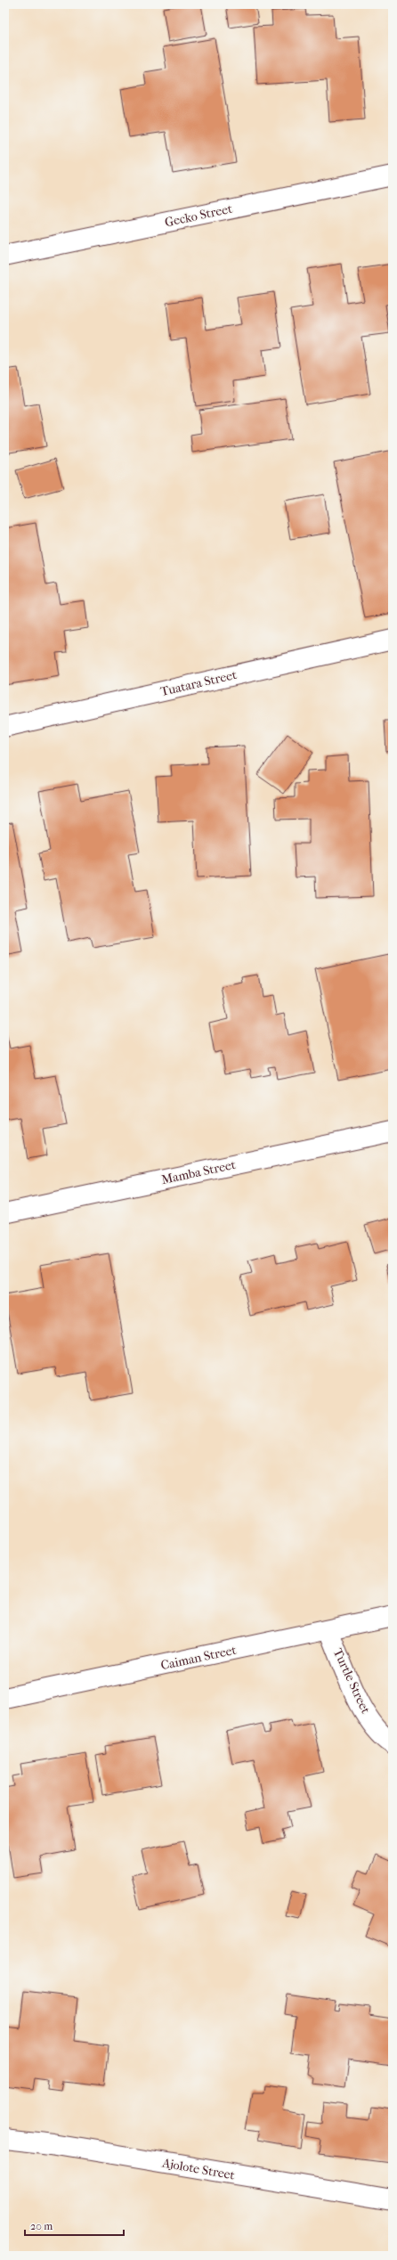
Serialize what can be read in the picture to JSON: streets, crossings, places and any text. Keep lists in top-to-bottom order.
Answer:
{
  "streets": {
    "street": [
      "Gecko Street",
      "Tuatara Street",
      "Mamba Street",
      "Caiman Street",
      "Turtle Street",
      "Ajolote Street"
    ]
  },
  "crossings": [
    ["Caiman Street", "Turtle Street"]
  ],
  "scale_bar": "20 m"
}
